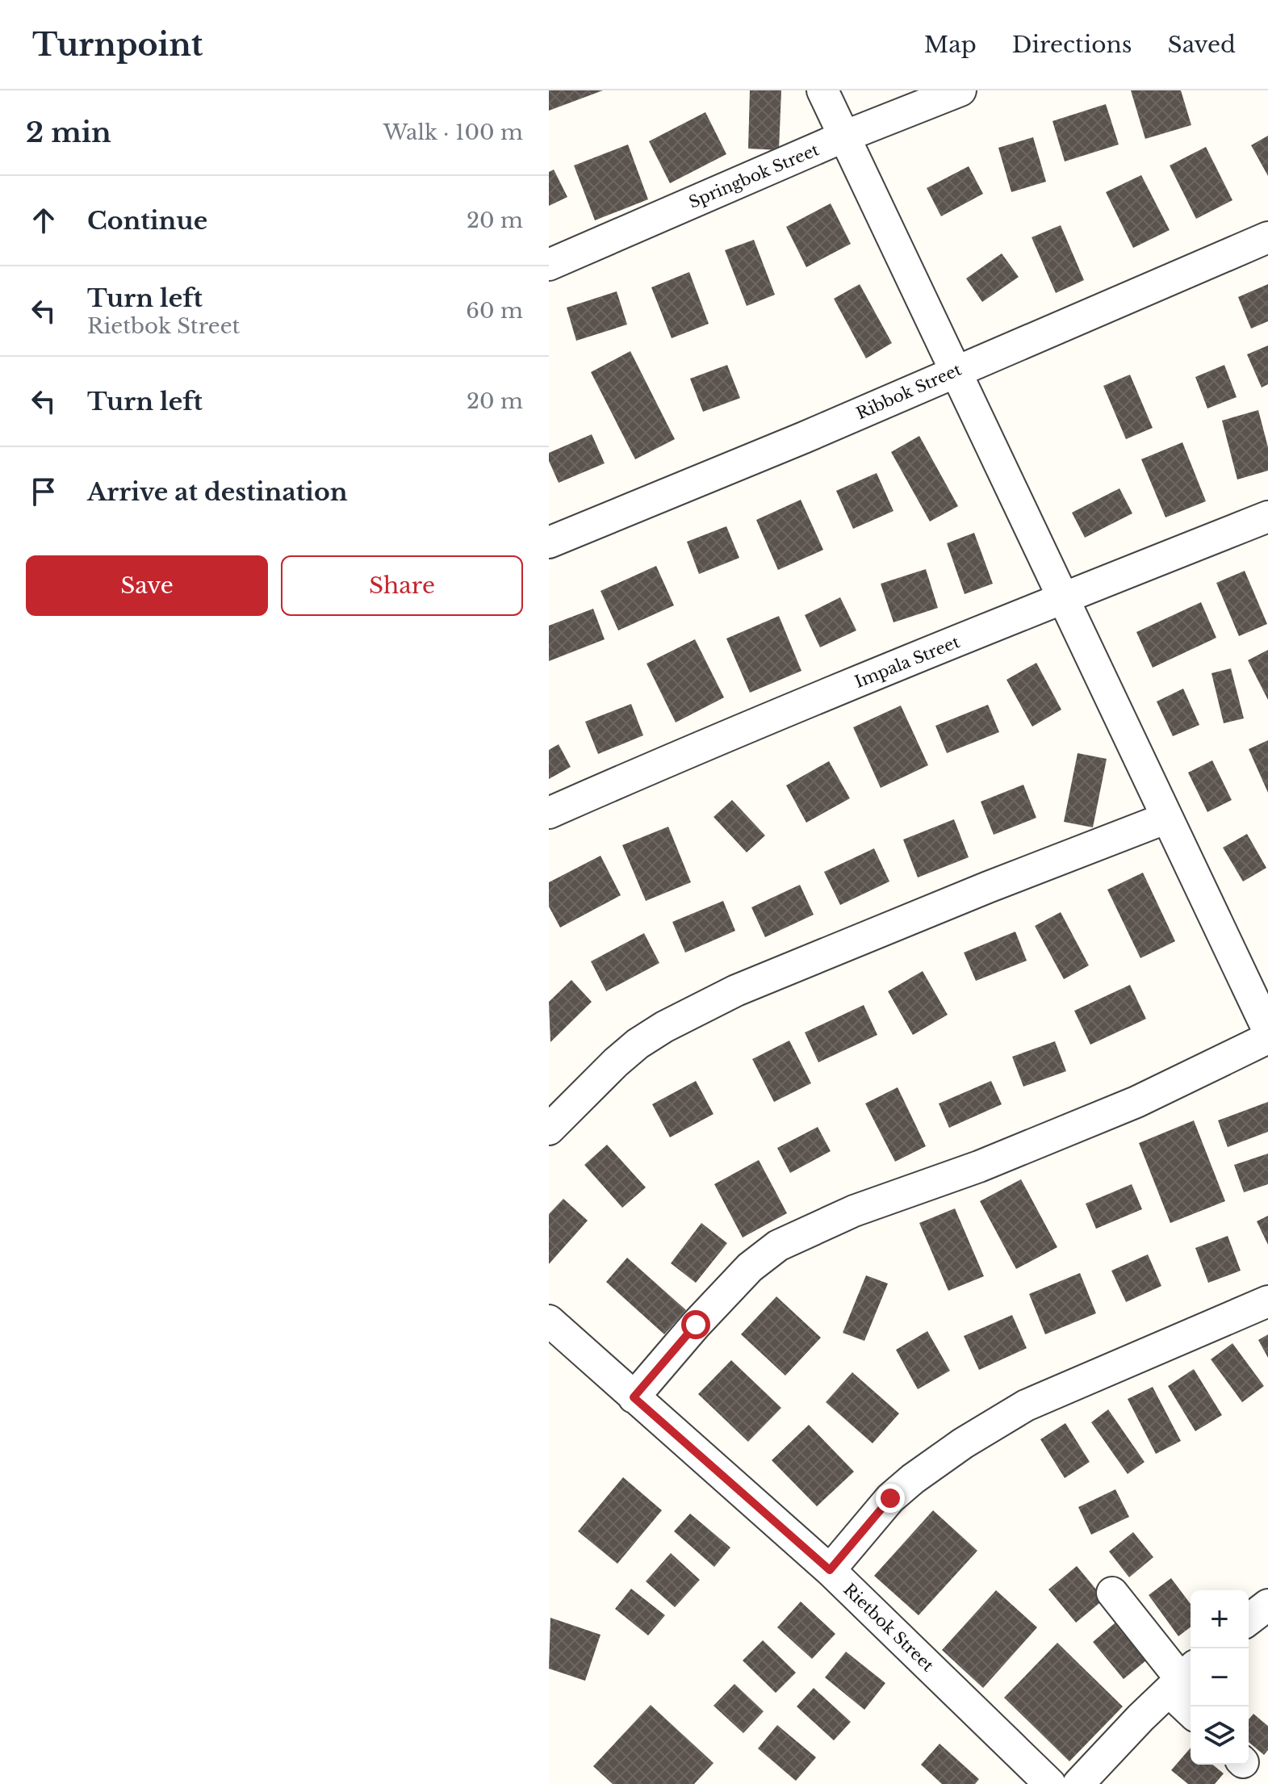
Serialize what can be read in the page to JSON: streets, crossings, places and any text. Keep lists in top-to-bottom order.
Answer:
{
  "streets": {
    "street": [
      "Springbok Street",
      "Ribbok Street",
      "Impala Street",
      "Rietbok Street"
    ]
  },
  "page": {
    "header": "Turnpoint",
    "nav": ["Map", "Directions", "Saved"],
    "heading": ["2 min", "Walk · 100 m"],
    "list": [
      ["Continue", "20 m"],
      ["Turn left", "Rietbok Street", "60 m"],
      ["Turn left", "20 m"],
      "Arrive at destination"
    ],
    "buttons": ["Save", "Share"],
    "map_buttons": ["+", "−"]
  }
}
